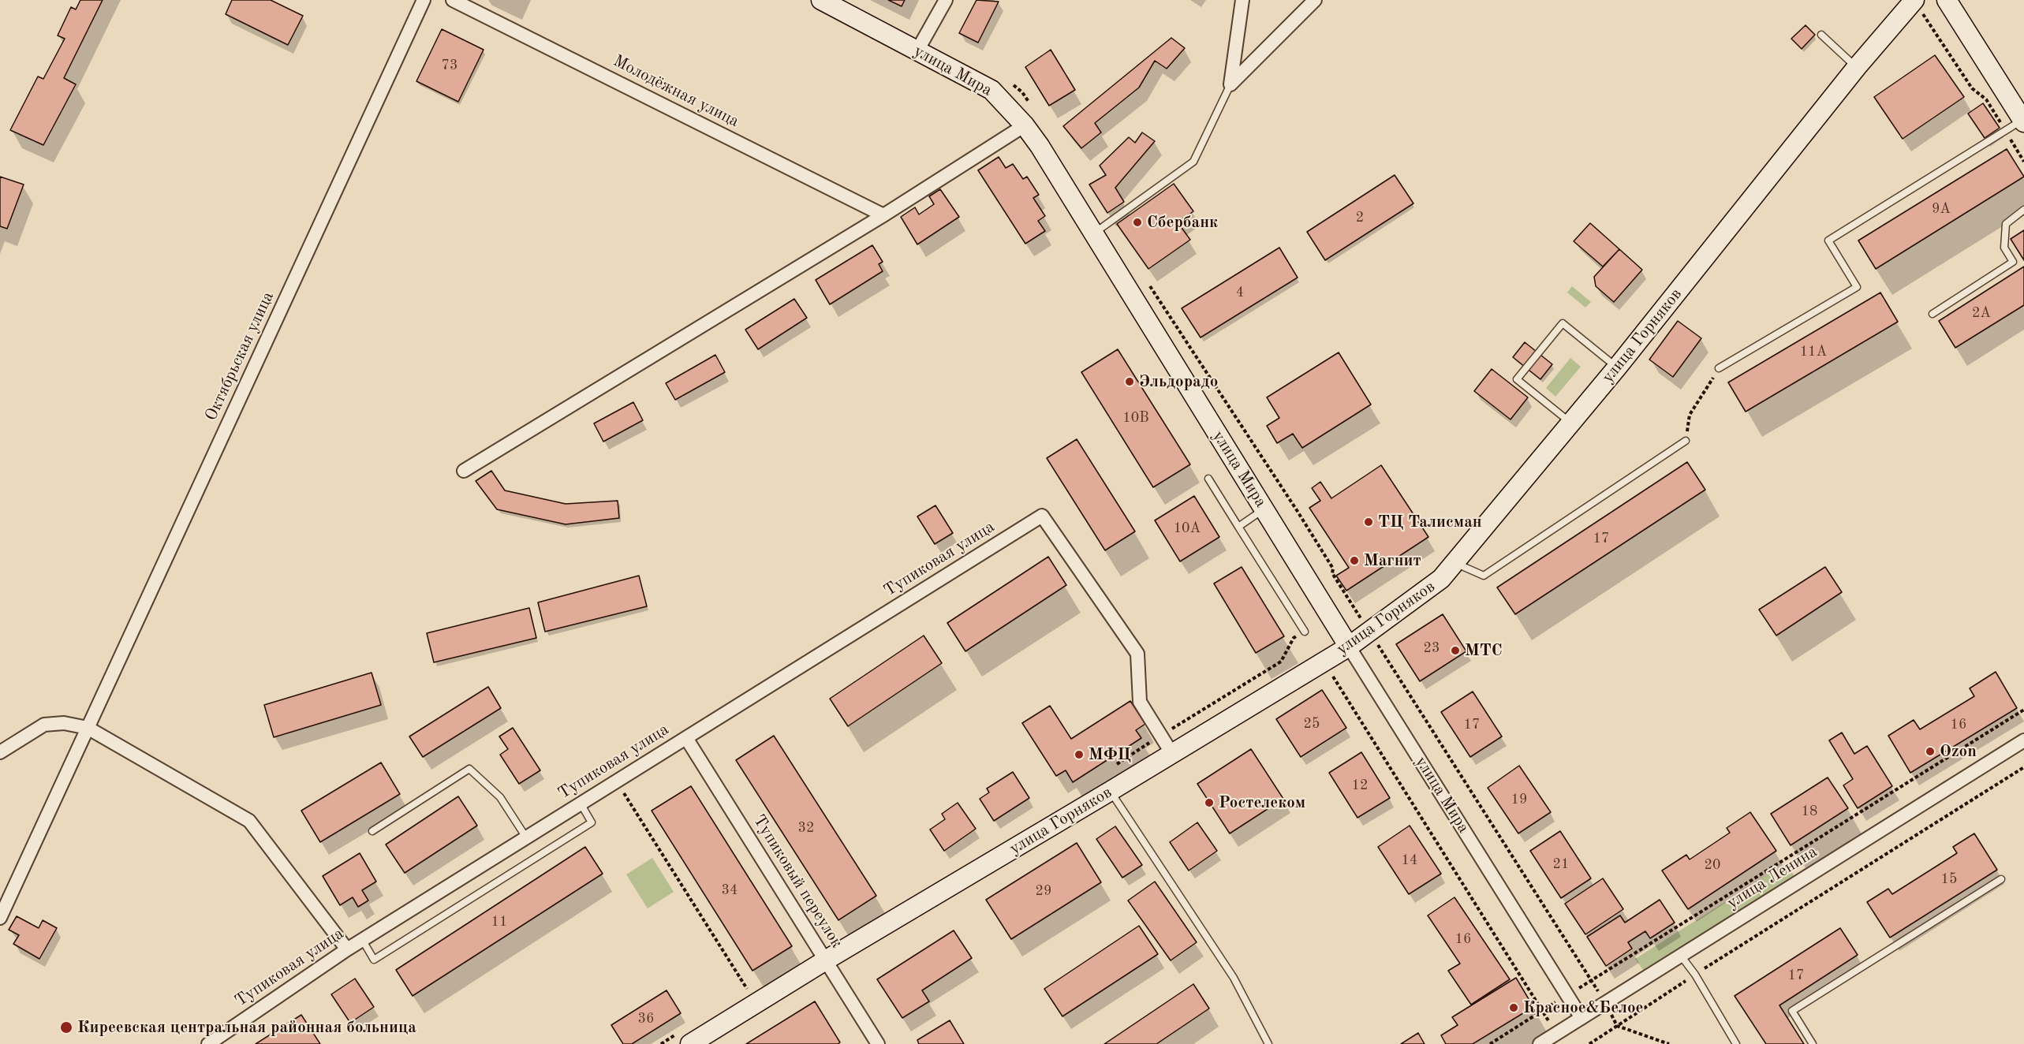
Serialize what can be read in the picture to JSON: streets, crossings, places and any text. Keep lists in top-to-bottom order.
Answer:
{
  "streets": {
    "main road": ["улица Мира", "улица Горняков"],
    "street": [
      "Молодёжная улица",
      "Октябрьская улица",
      "Тупиковая улица",
      "улица Ленина",
      "Тупиковый переулок"
    ]
  },
  "crossings": [
    ["улица Мира", "улица Горняков"],
    ["улица Мира", "улица Ленина"],
    ["улица Горняков", "Тупиковая улица"],
    ["улица Горняков", "Тупиковый переулок"],
    ["Тупиковая улица", "Тупиковый переулок"]
  ],
  "places": [
    "Сбербанк",
    "Эльдорадо",
    "ТЦ Талисман",
    "Магнит",
    "МТС",
    "Ozon",
    "МФЦ",
    "Ростелеком",
    "Красное&Белое",
    "Киреевская центральная районная больница"
  ],
  "house_numbers": [
    "73",
    "9А",
    "2",
    "4",
    "2А",
    "11А",
    "10В",
    "10А",
    "17",
    "23",
    "25",
    "17",
    "16",
    "12",
    "19",
    "18",
    "32",
    "14",
    "21",
    "20",
    "15",
    "34",
    "29",
    "11",
    "16",
    "17",
    "36"
  ]
}
